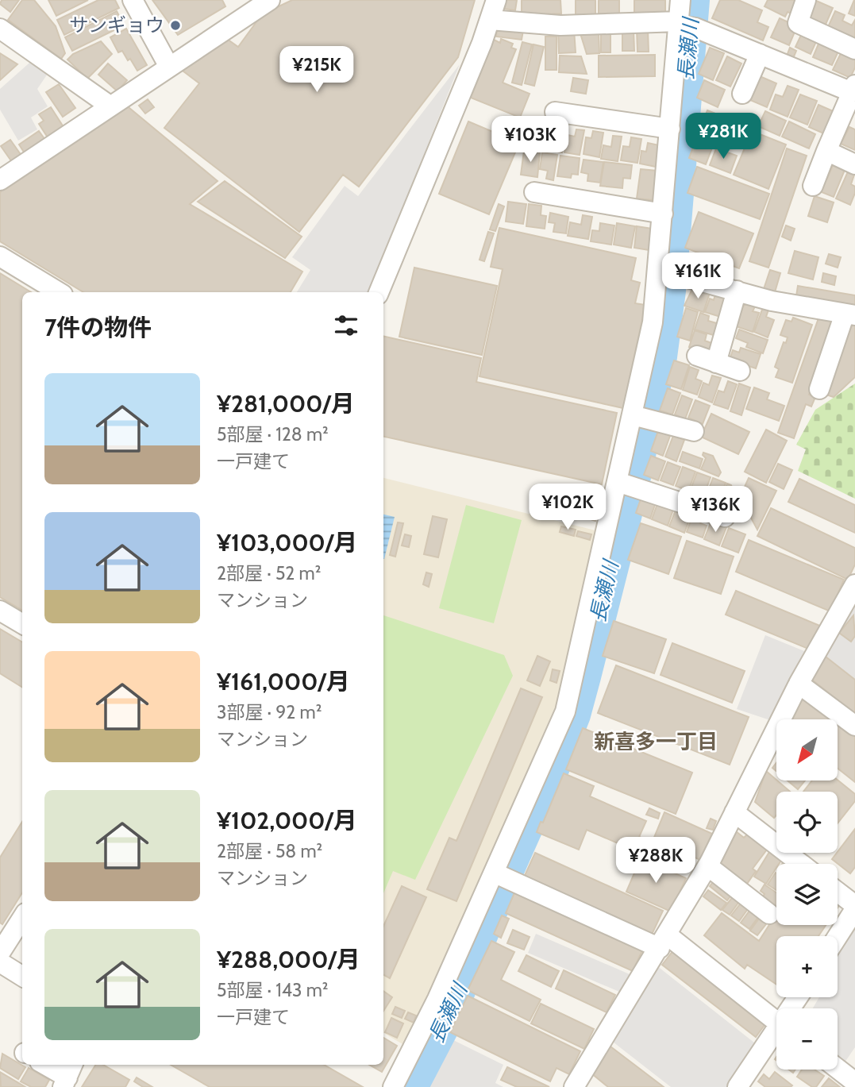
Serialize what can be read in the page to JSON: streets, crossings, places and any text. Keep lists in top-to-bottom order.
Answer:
{
  "districts": ["新喜多一丁目"],
  "water": ["長瀬川"],
  "places": ["サンギョウ"],
  "north": "bottom left",
  "page": {
    "price": [
      "¥215K",
      "¥281K",
      "¥103K",
      "¥161K",
      "¥102K",
      "¥136K",
      "¥288K"
    ],
    "heading": "7件の物件",
    "list": [
      {
        "name": "¥281,000/月",
        "note": "5部屋 · 128 m² · 一戸建て"
      },
      {
        "name": "¥103,000/月",
        "note": "2部屋 · 52 m² · マンション"
      },
      {
        "name": "¥161,000/月",
        "note": "3部屋 · 92 m² · マンション"
      },
      {
        "name": "¥102,000/月",
        "note": "2部屋 · 58 m² · マンション"
      },
      {
        "name": "¥288,000/月",
        "note": "5部屋 · 143 m² · 一戸建て"
      }
    ],
    "map_buttons": ["+", "−"]
  }
}
